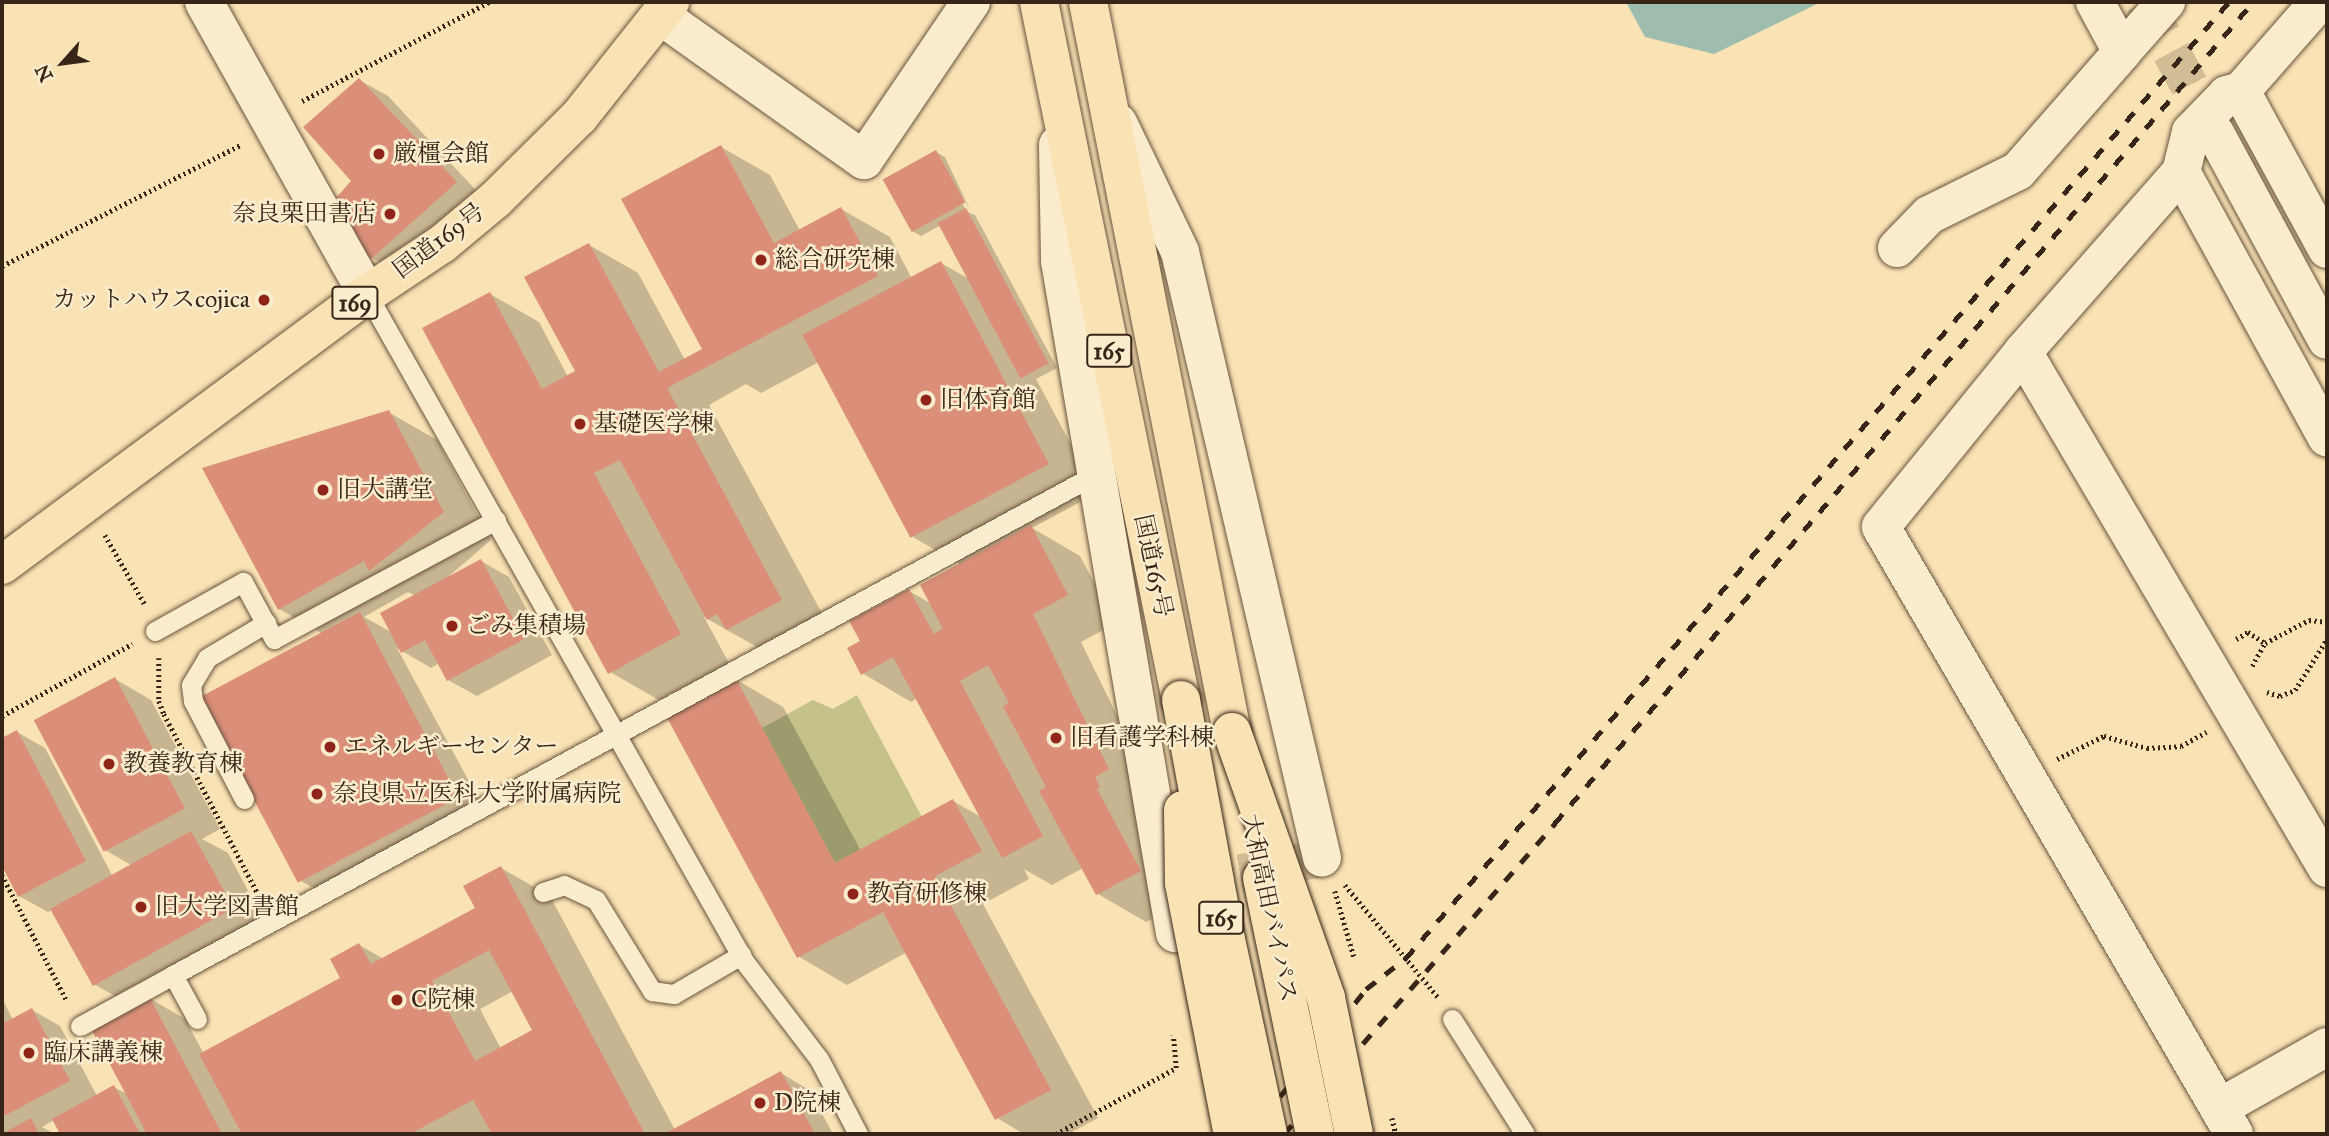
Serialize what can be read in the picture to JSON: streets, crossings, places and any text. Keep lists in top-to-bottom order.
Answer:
{
  "streets": {
    "highway": [
      "国道169号",
      "169",
      "165",
      "国道165号",
      "大和高田バイパス"
    ]
  },
  "crossings": [
    ["国道165号", "大和高田バイパス"]
  ],
  "places": [
    "厳橿会館",
    "奈良栗田書店",
    "総合研究棟",
    "カットハウスcojica",
    "旧体育館",
    "基礎医学棟",
    "旧大講堂",
    "ごみ集積場",
    "旧看護学科棟",
    "エネルギーセンター",
    "教養教育棟",
    "奈良県立医科大学附属病院",
    "教育研修棟",
    "旧大学図書館",
    "C院棟",
    "臨床講義棟",
    "D院棟"
  ],
  "north": "bottom left"
}
